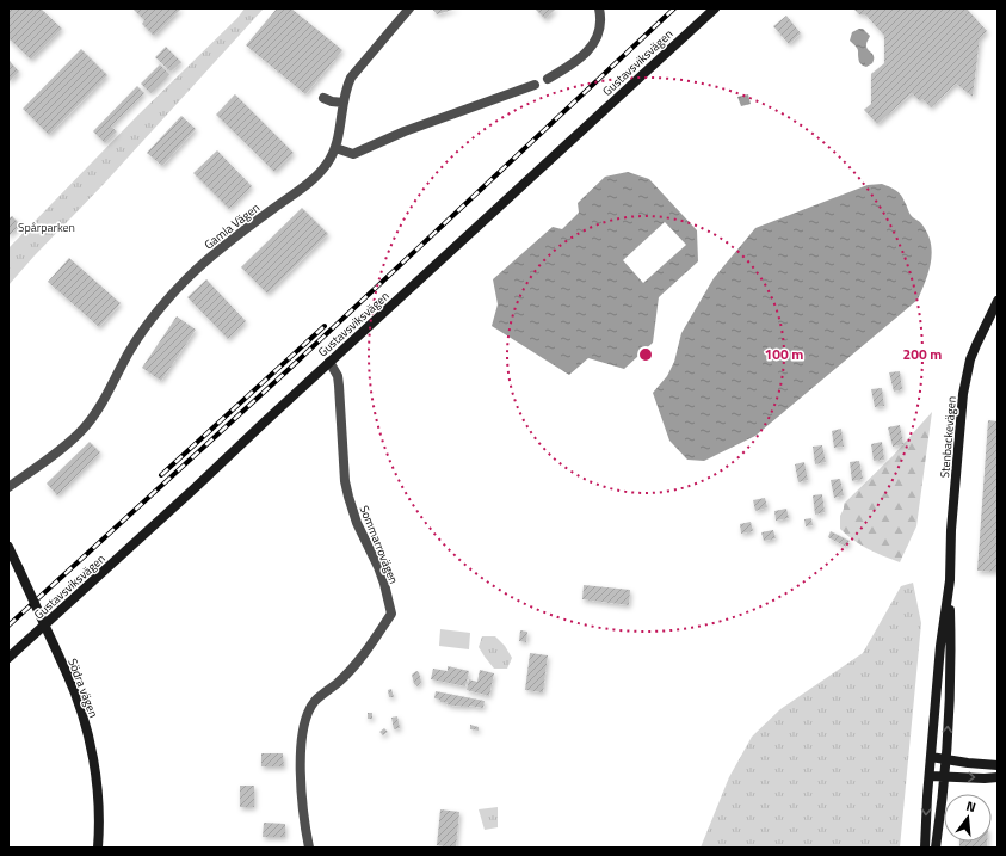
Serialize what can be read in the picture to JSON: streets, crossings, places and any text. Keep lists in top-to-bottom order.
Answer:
{
  "streets": {
    "street": [
      "Gustavsviksvägen",
      "Gamla Vägen",
      "Stenbackevägen",
      "Sommarrovägen",
      "Södra vägen"
    ]
  },
  "crossings": [
    ["Gustavsviksvägen", "Sommarrovägen"]
  ],
  "parks": ["Spårparken"],
  "north": "top",
  "rings": ["100 m", "200 m"]
}
